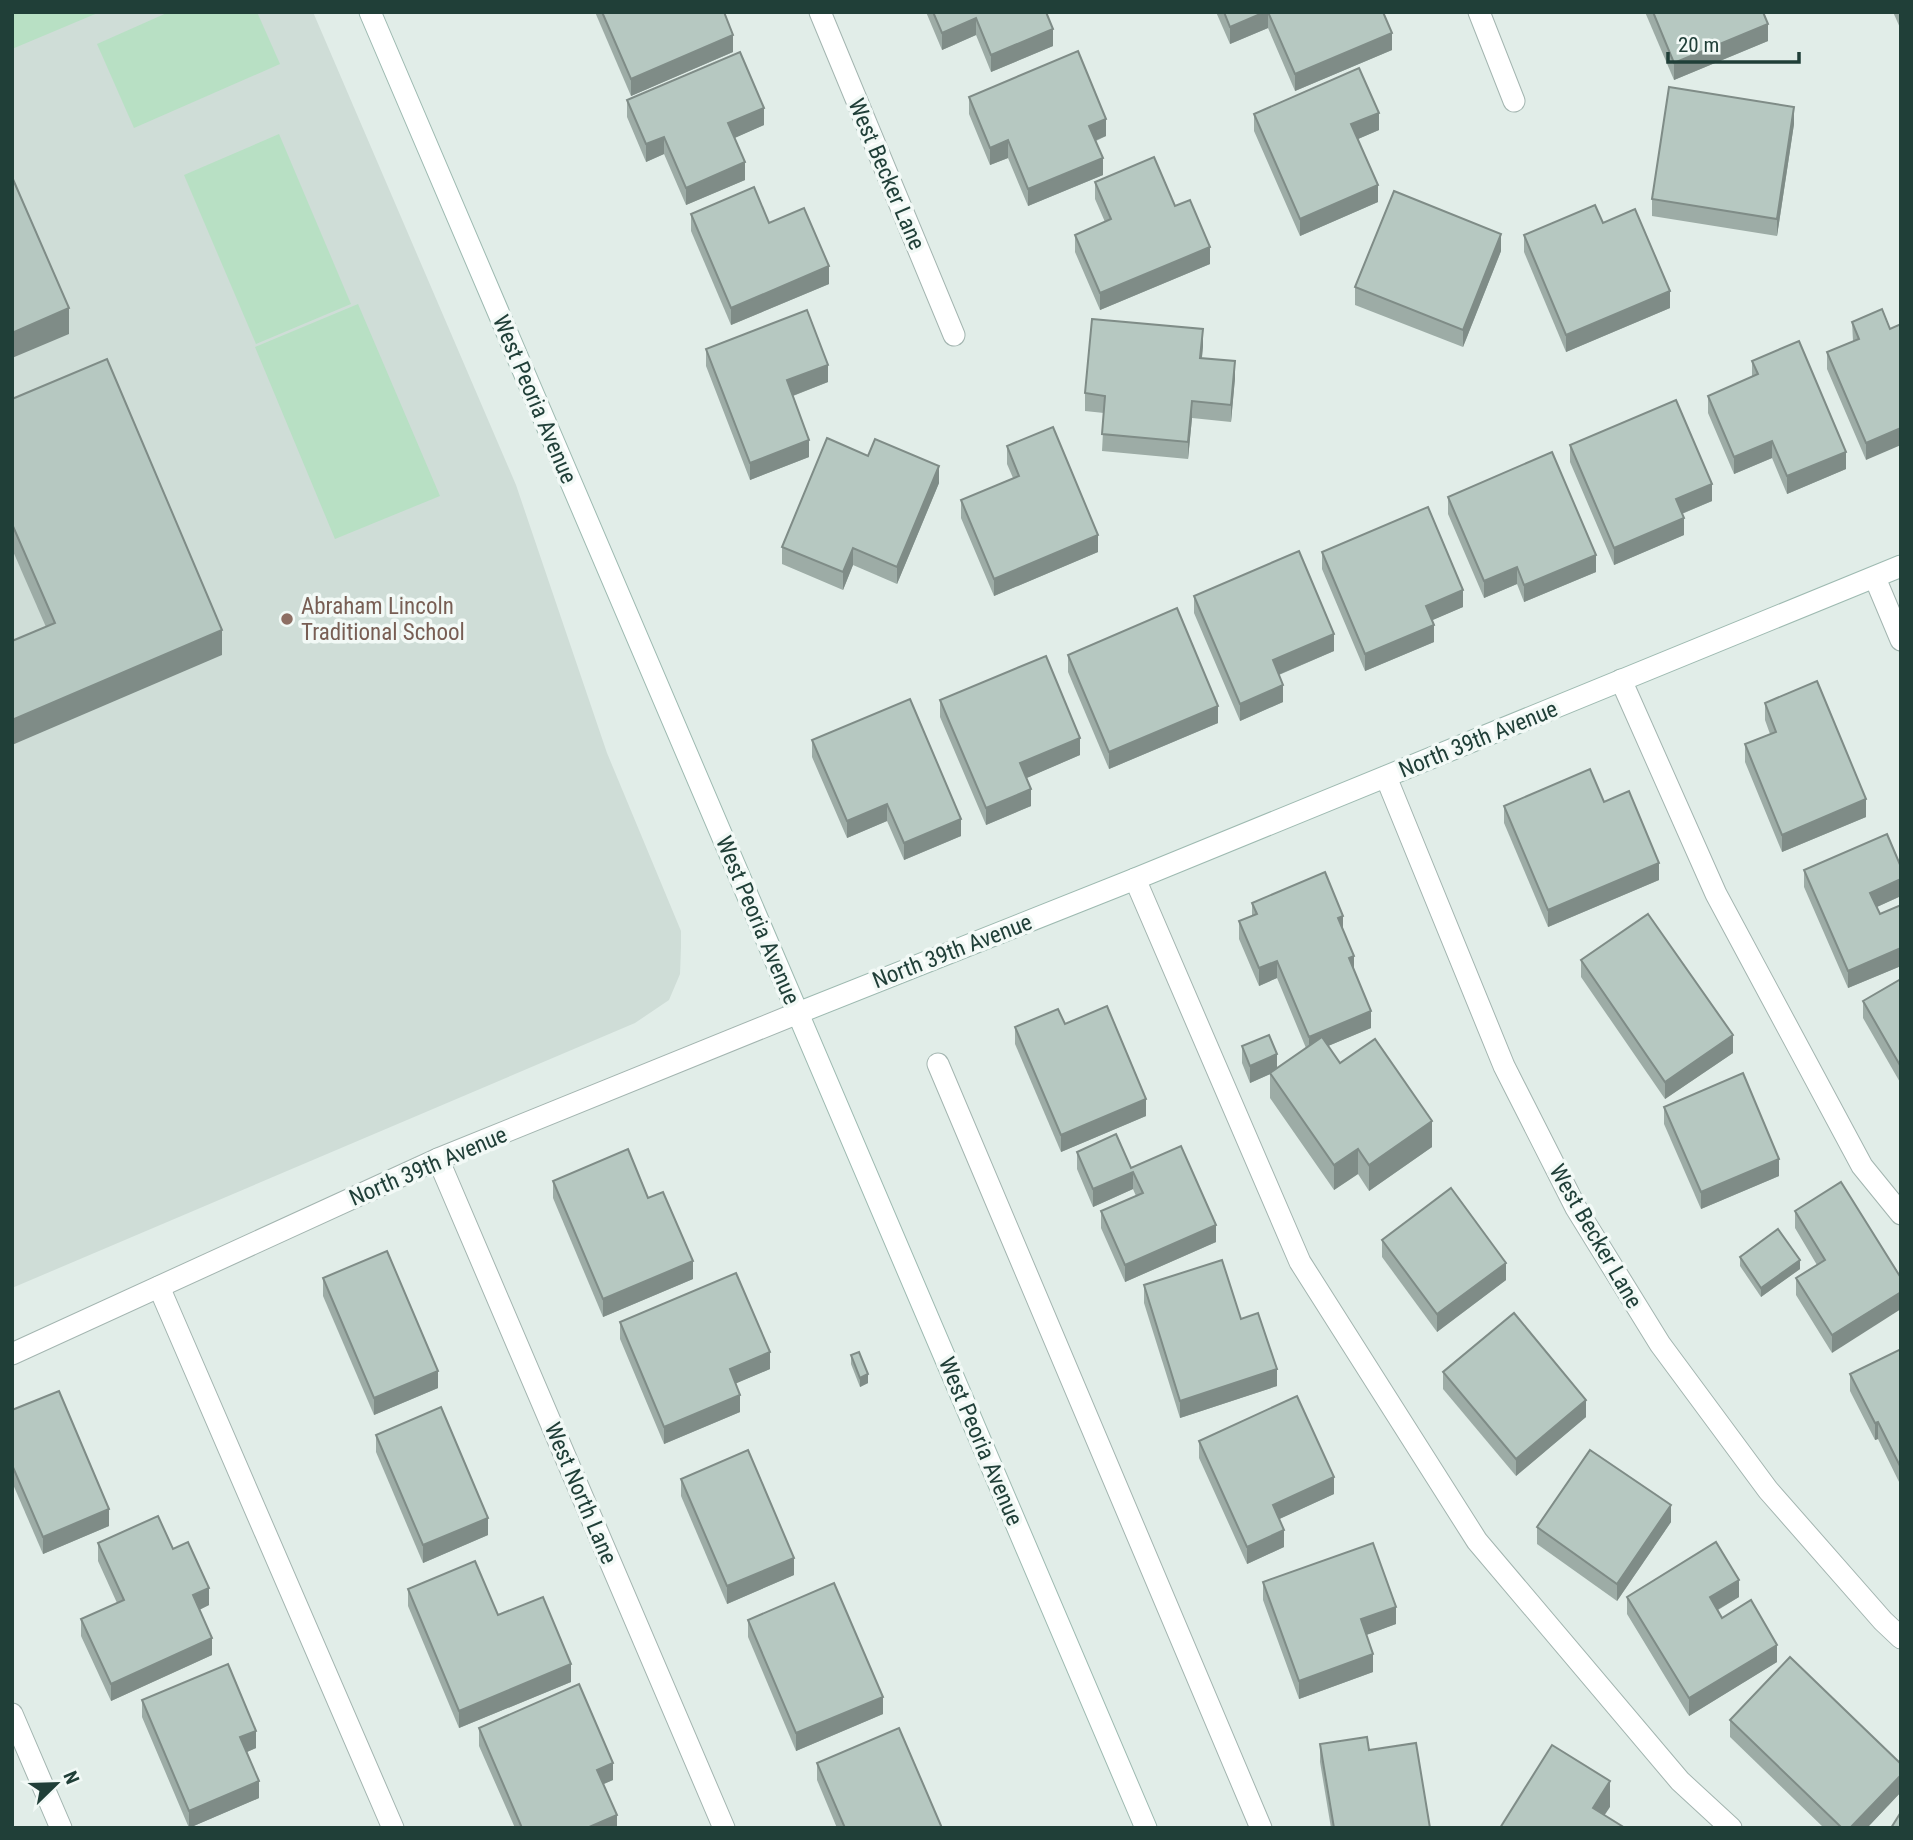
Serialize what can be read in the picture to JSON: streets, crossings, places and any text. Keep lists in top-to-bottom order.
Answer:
{
  "streets": {
    "street": [
      "West Becker Lane",
      "West Peoria Avenue",
      "North 39th Avenue",
      "West North Lane"
    ]
  },
  "crossings": [
    ["West Becker Lane", "North 39th Avenue"],
    ["West Peoria Avenue", "North 39th Avenue"],
    ["North 39th Avenue", "West North Lane"]
  ],
  "places": ["Abraham Lincoln Traditional School"],
  "scale_bar": "20 m",
  "north": "top right"
}
